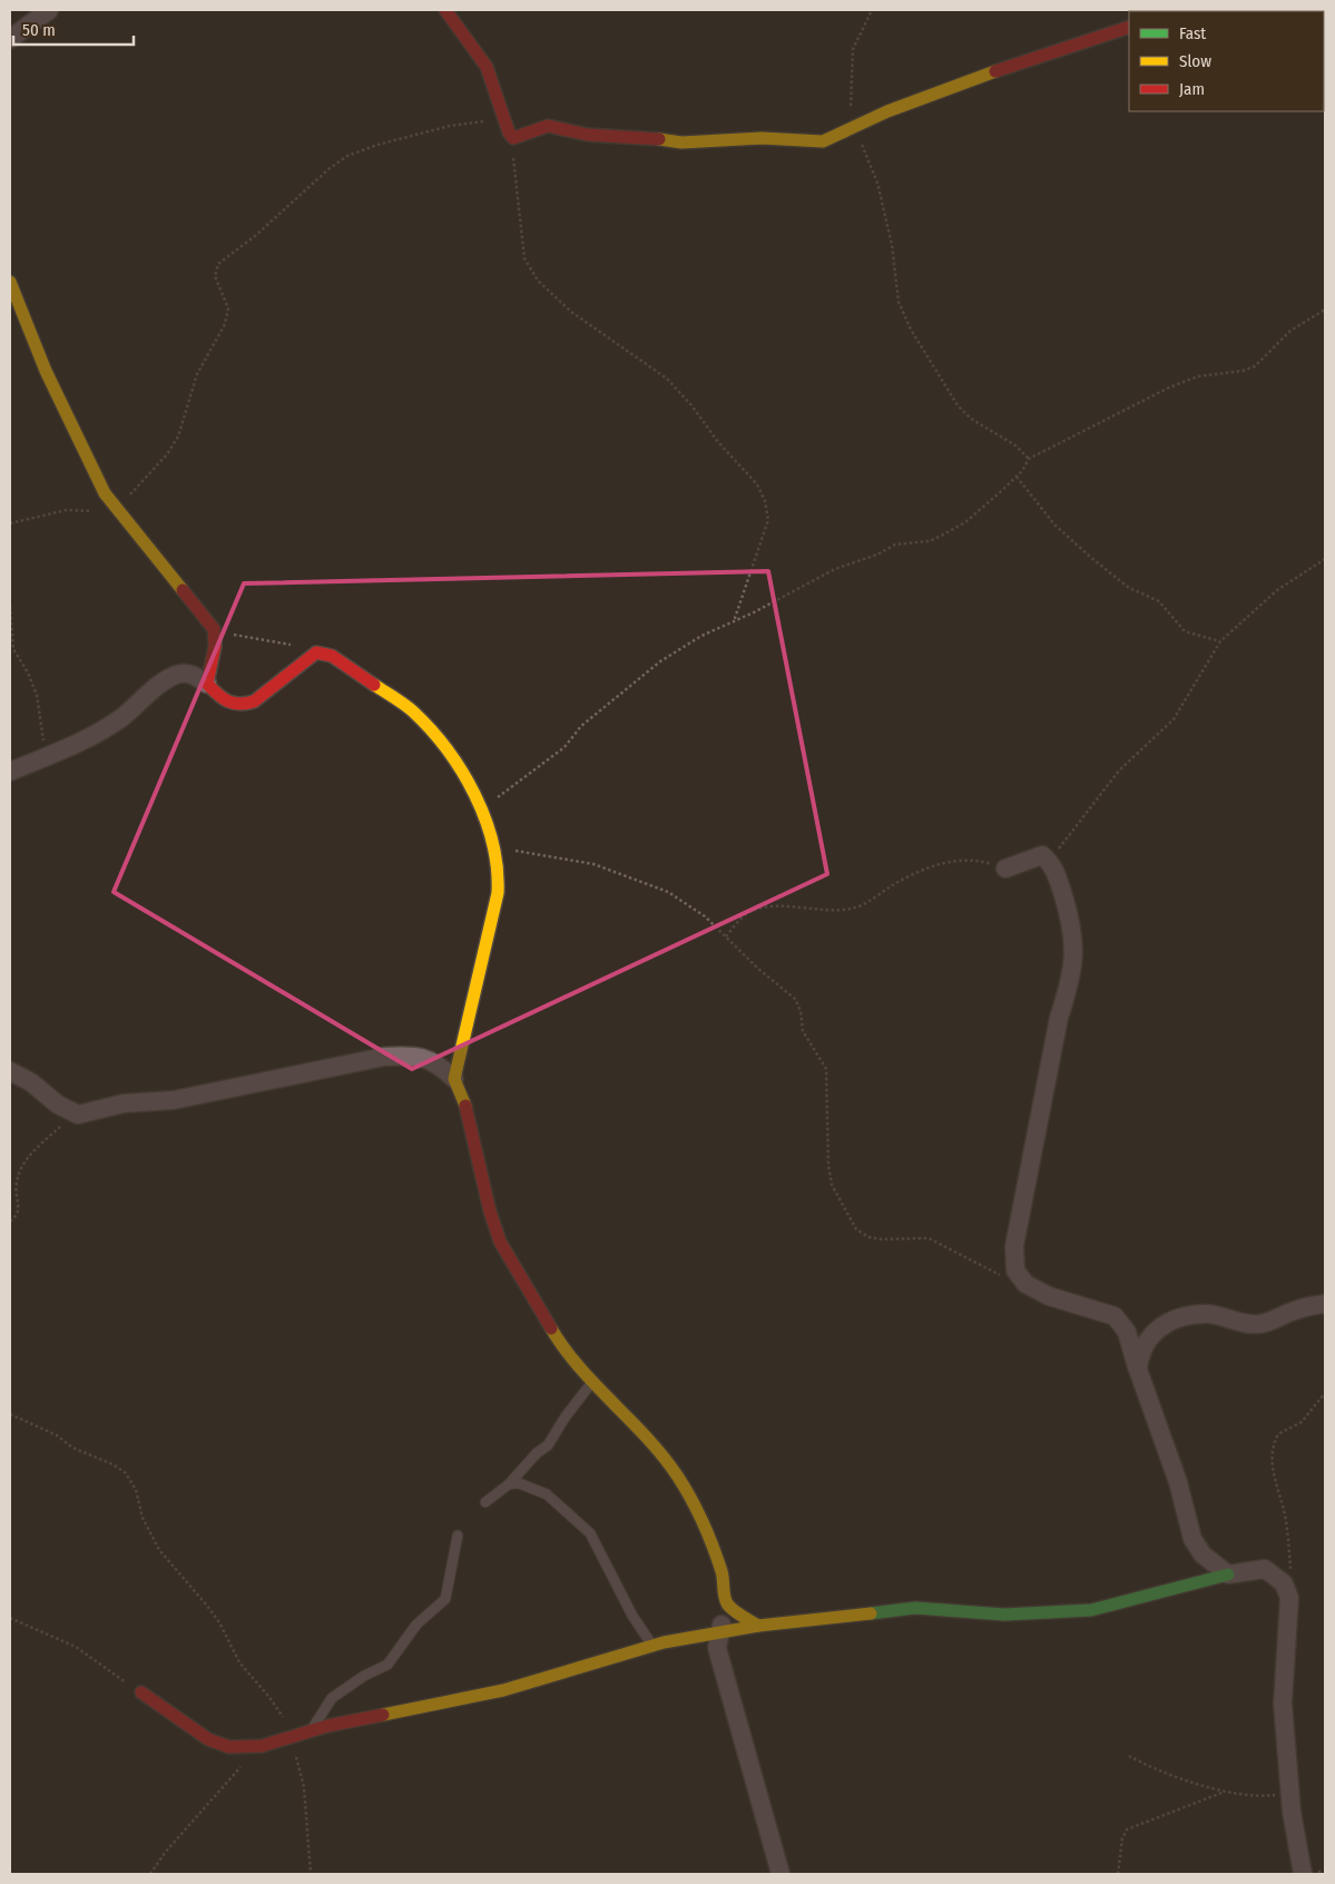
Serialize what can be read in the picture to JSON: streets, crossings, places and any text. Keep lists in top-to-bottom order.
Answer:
{
  "legend": ["Fast", "Slow", "Jam"],
  "scale_bar": "50 m"
}
